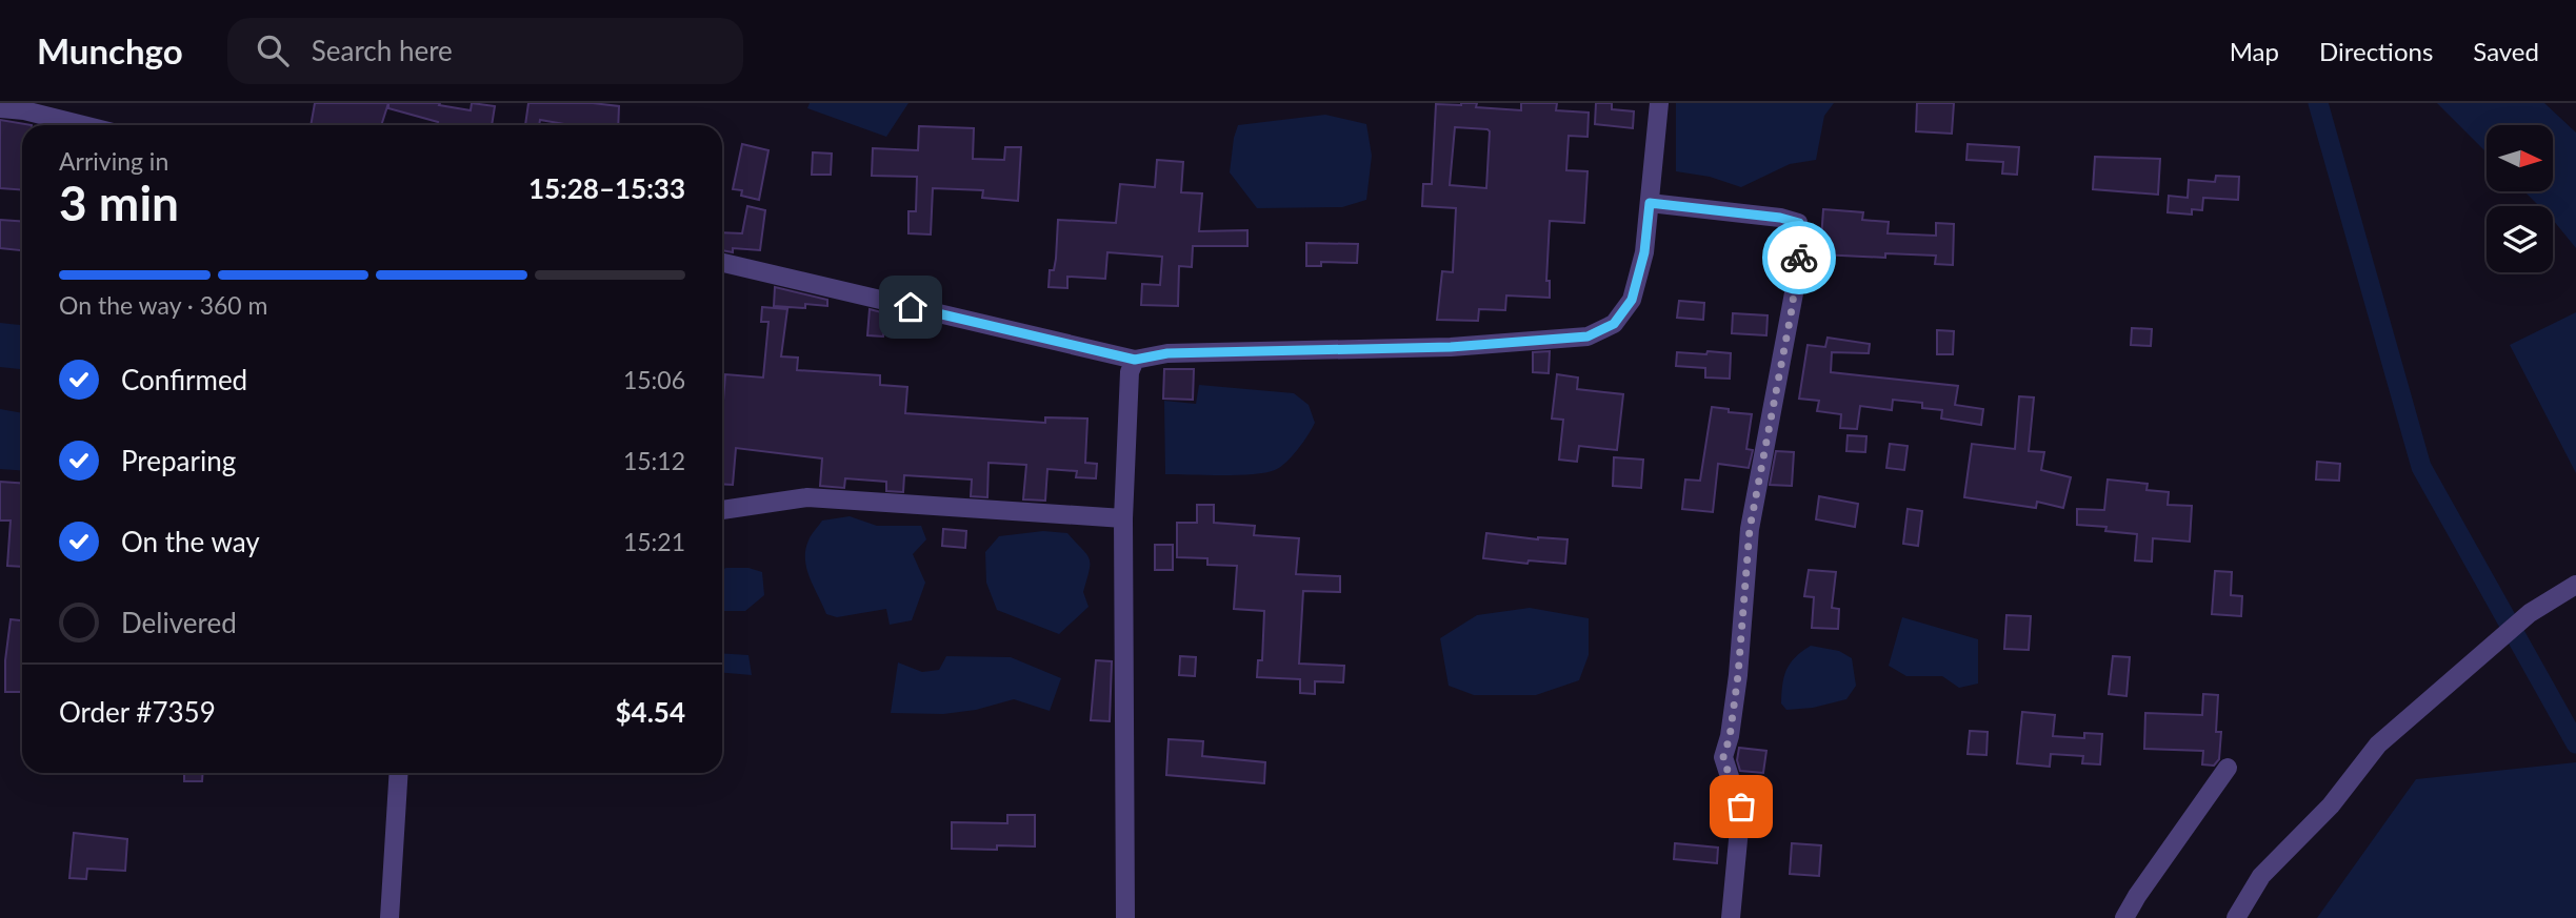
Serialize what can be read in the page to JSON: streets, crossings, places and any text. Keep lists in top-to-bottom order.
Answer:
{
  "north": "right",
  "page": {
    "header": "Munchgo",
    "search": "Search here",
    "nav": ["Map", "Directions", "Saved"],
    "heading": ["3 min", "Arriving in", "15:28–15:33"],
    "panel": ["Order #7359", "$4.54"],
    "bar": "On the way · 360 m",
    "list": [
      ["Confirmed", "15:06"],
      ["Preparing", "15:12"],
      ["On the way", "15:21"],
      "Delivered"
    ]
  }
}
